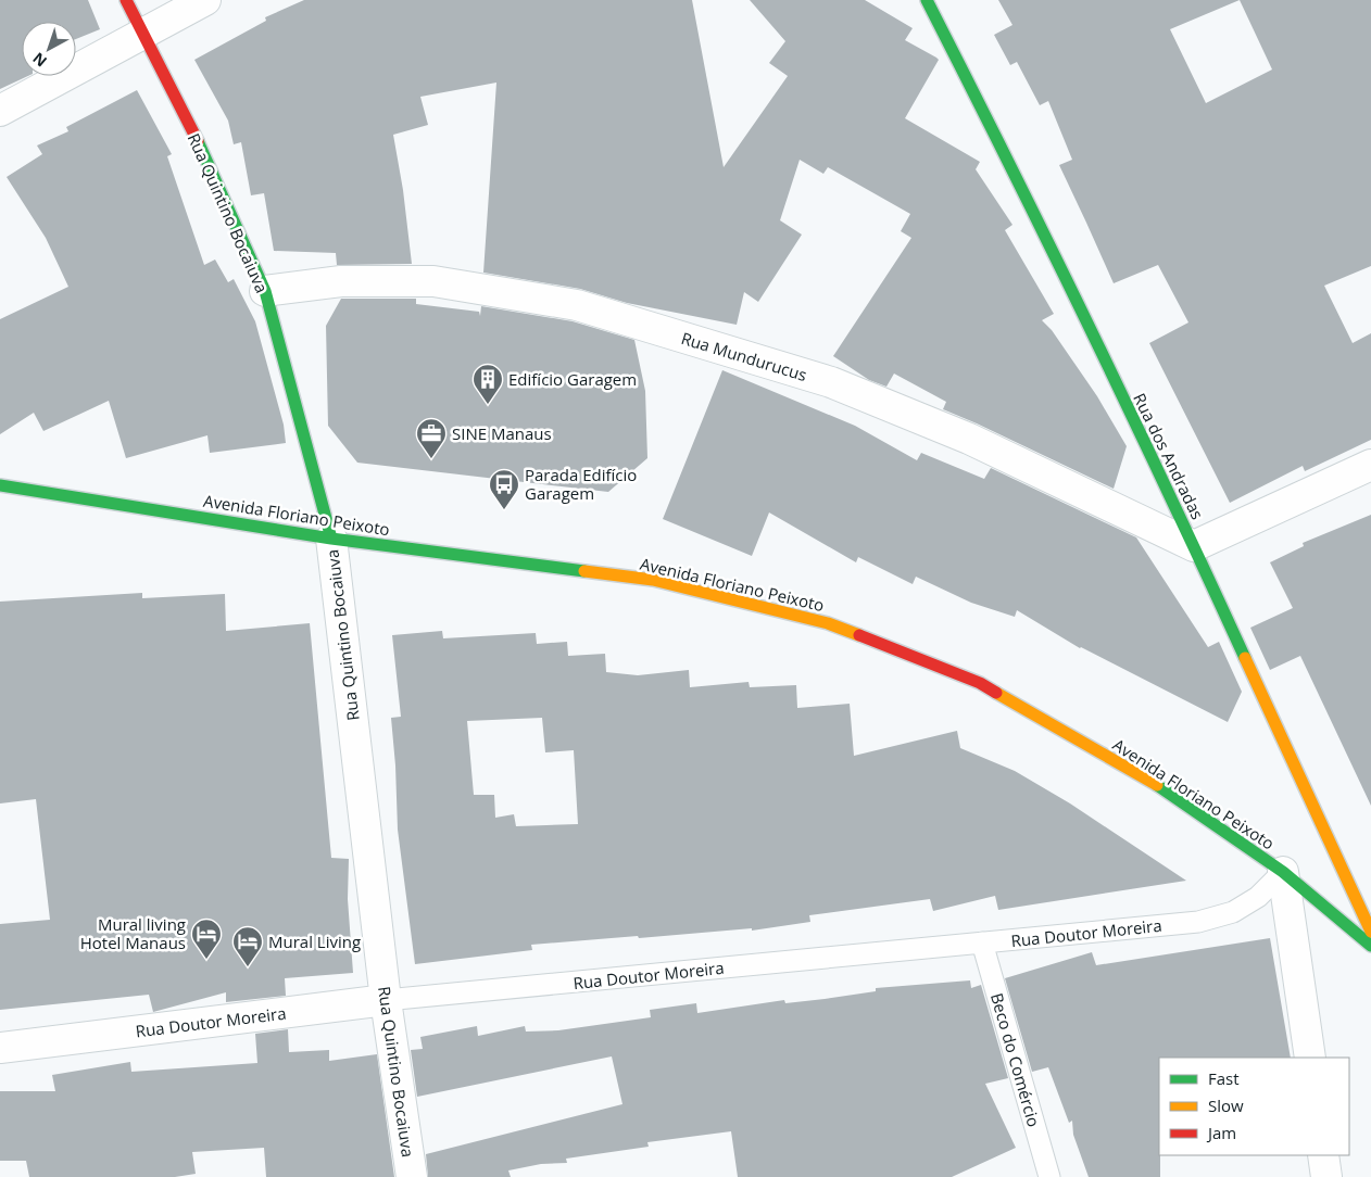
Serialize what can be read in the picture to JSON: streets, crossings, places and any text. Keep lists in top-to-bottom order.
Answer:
{
  "streets": {
    "street": [
      "Rua Quintino Bocaiuva",
      "Rua Mundurucus",
      "Rua dos Andradas",
      "Avenida Floriano Peixoto",
      "Rua Doutor Moreira"
    ],
    "lane": ["Beco do Comércio"]
  },
  "crossings": [
    ["Rua Quintino Bocaiuva", "Rua Mundurucus"],
    ["Rua Quintino Bocaiuva", "Avenida Floriano Peixoto"],
    ["Rua Quintino Bocaiuva", "Rua Doutor Moreira"],
    ["Rua Mundurucus", "Rua dos Andradas"],
    ["Avenida Floriano Peixoto", "Rua Doutor Moreira"],
    ["Rua Doutor Moreira", "Beco do Comércio"]
  ],
  "places": {
    "building": ["Edifício Garagem"],
    "office": ["SINE Manaus"],
    "bus stop": ["Parada Edifício Garagem"],
    "hotel": ["Mural living Hotel Manaus", "Mural Living"]
  },
  "legend": ["Fast", "Slow", "Jam"],
  "north": "bottom left"
}
